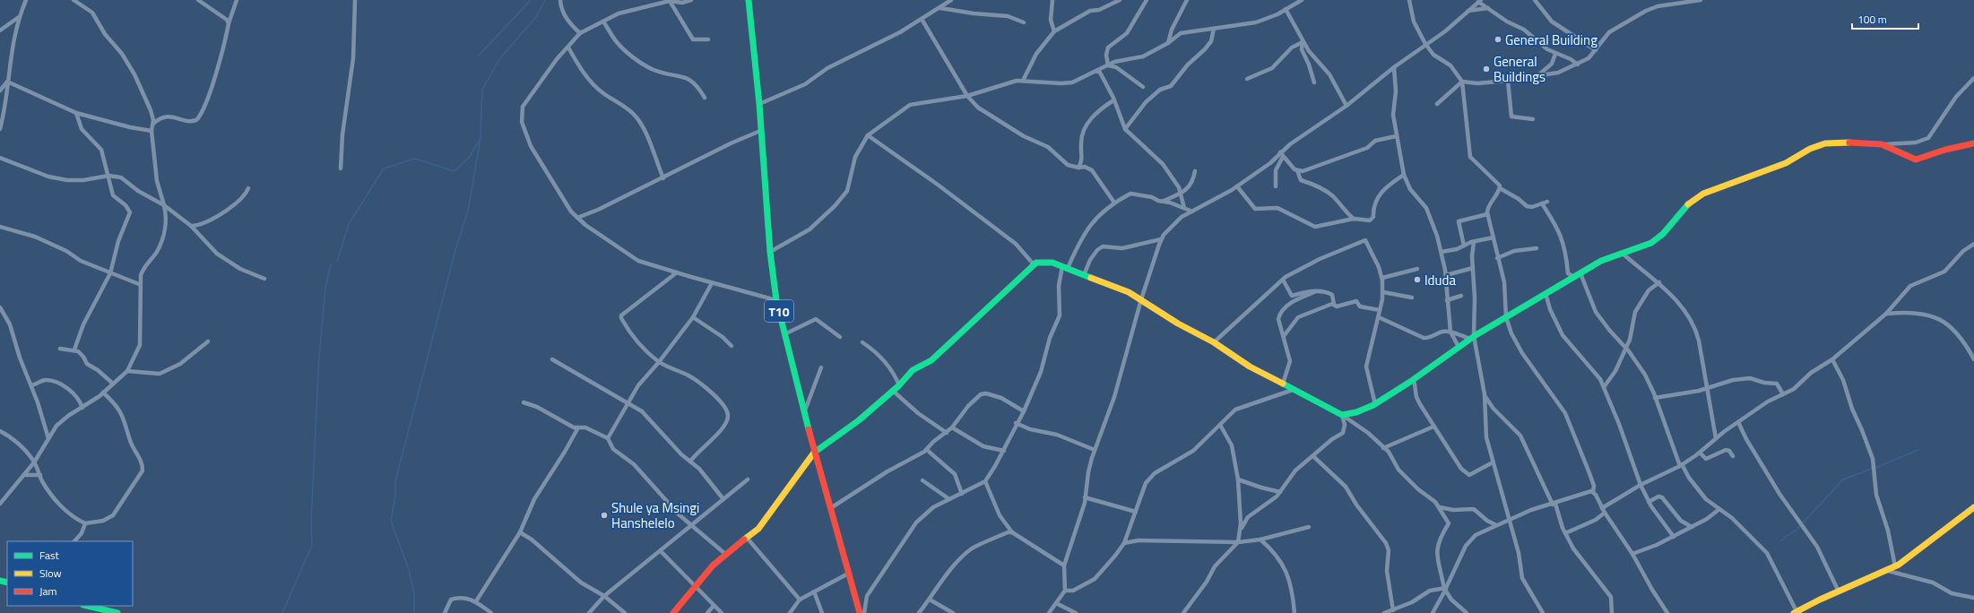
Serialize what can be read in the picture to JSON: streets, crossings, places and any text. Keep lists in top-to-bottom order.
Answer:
{
  "streets": {
    "main road": ["T10"]
  },
  "places": [
    "General Building",
    "General Buildings",
    "Iduda",
    "Shule ya Msingi Hanshelelo"
  ],
  "legend": ["Fast", "Slow", "Jam"],
  "scale_bar": "100 m"
}
